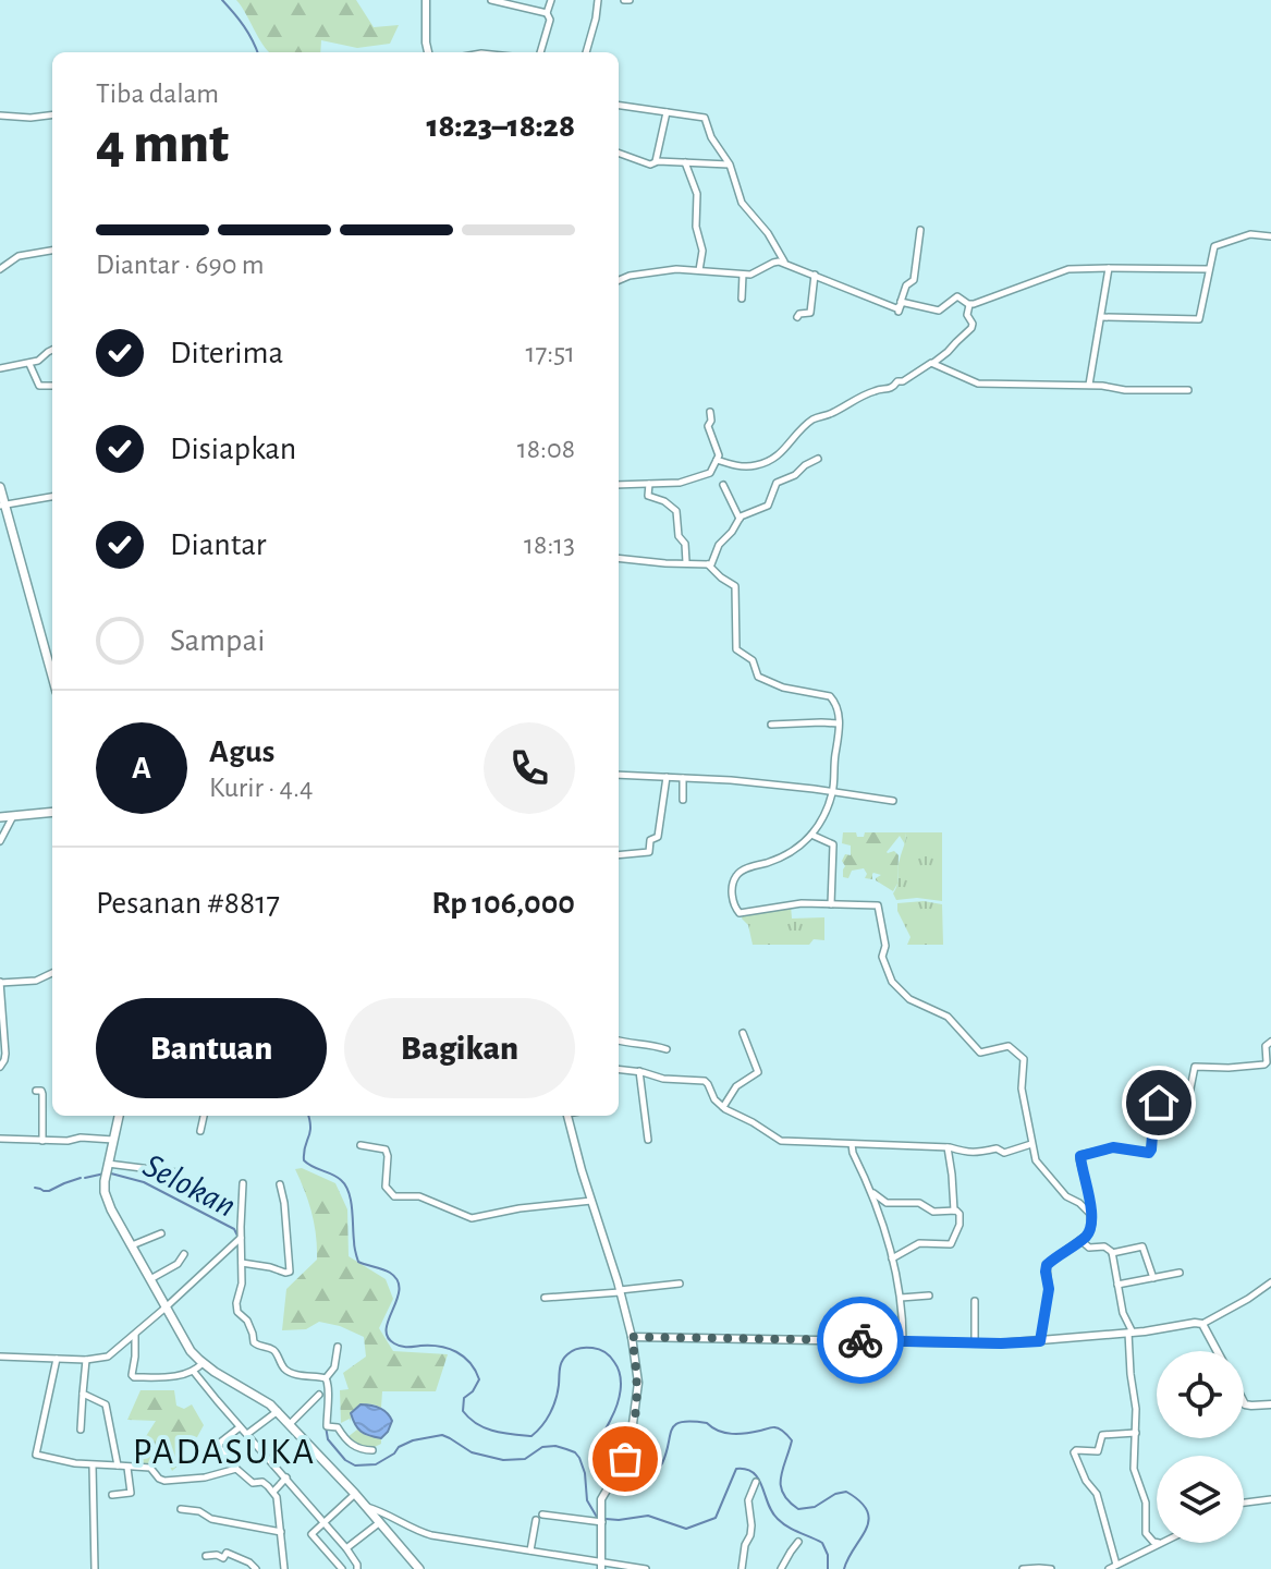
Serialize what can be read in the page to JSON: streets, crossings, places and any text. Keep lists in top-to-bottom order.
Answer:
{
  "districts": ["PADASUKA"],
  "water": ["Selokan"],
  "page": {
    "heading": ["4 mnt", "Tiba dalam", "18:23–18:28"],
    "panel": [
      "Agus",
      "Kurir · 4.4",
      "Pesanan #8817",
      "Rp 106,000"
    ],
    "bar": "Diantar · 690 m",
    "list": [
      ["Diterima", "17:51"],
      ["Disiapkan", "18:08"],
      ["Diantar", "18:13"],
      "Sampai"
    ],
    "round": "A",
    "buttons": ["Bantuan", "Bagikan"]
  }
}
